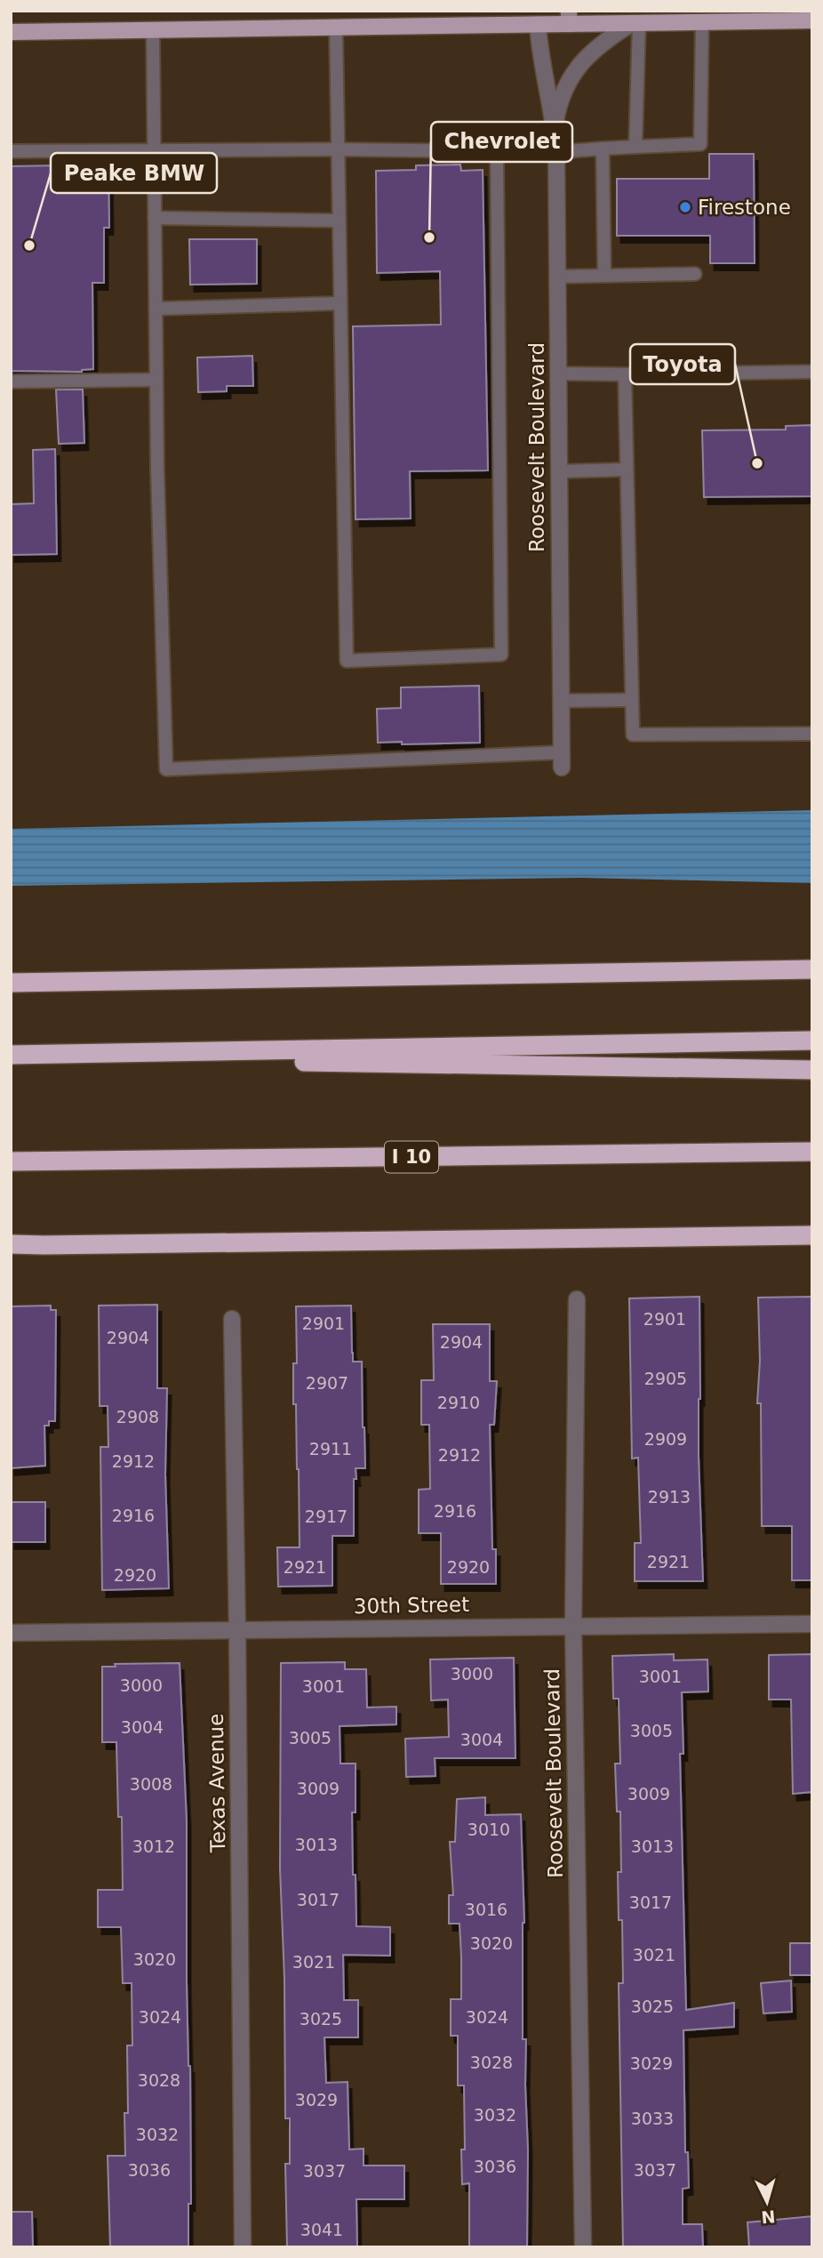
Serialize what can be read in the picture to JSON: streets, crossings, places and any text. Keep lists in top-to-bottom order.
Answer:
{
  "streets": {
    "highway": ["I 10"],
    "street": ["Roosevelt Boulevard", "30th Street", "Texas Avenue"]
  },
  "crossings": [
    ["Roosevelt Boulevard", "30th Street"],
    ["30th Street", "Texas Avenue"]
  ],
  "places": [
    "Firestone",
    "Chevrolet",
    "Peake BMW",
    "Toyota"
  ],
  "house_numbers": [
    "2901",
    "2901",
    "2904",
    "2904",
    "2905",
    "2907",
    "2910",
    "2908",
    "2909",
    "2911",
    "2912",
    "2912",
    "2913",
    "2916",
    "2916",
    "2917",
    "2921",
    "2921",
    "2920",
    "2920",
    "3000",
    "3001",
    "3000",
    "3001",
    "3004",
    "3005",
    "3005",
    "3004",
    "3008",
    "3009",
    "3009",
    "3010",
    "3013",
    "3012",
    "3013",
    "3017",
    "3017",
    "3016",
    "3020",
    "3021",
    "3020",
    "3021",
    "3025",
    "3024",
    "3024",
    "3025",
    "3028",
    "3029",
    "3028",
    "3029",
    "3032",
    "3033",
    "3032",
    "3036",
    "3036",
    "3037",
    "3037",
    "3041"
  ],
  "north": "bottom"
}
